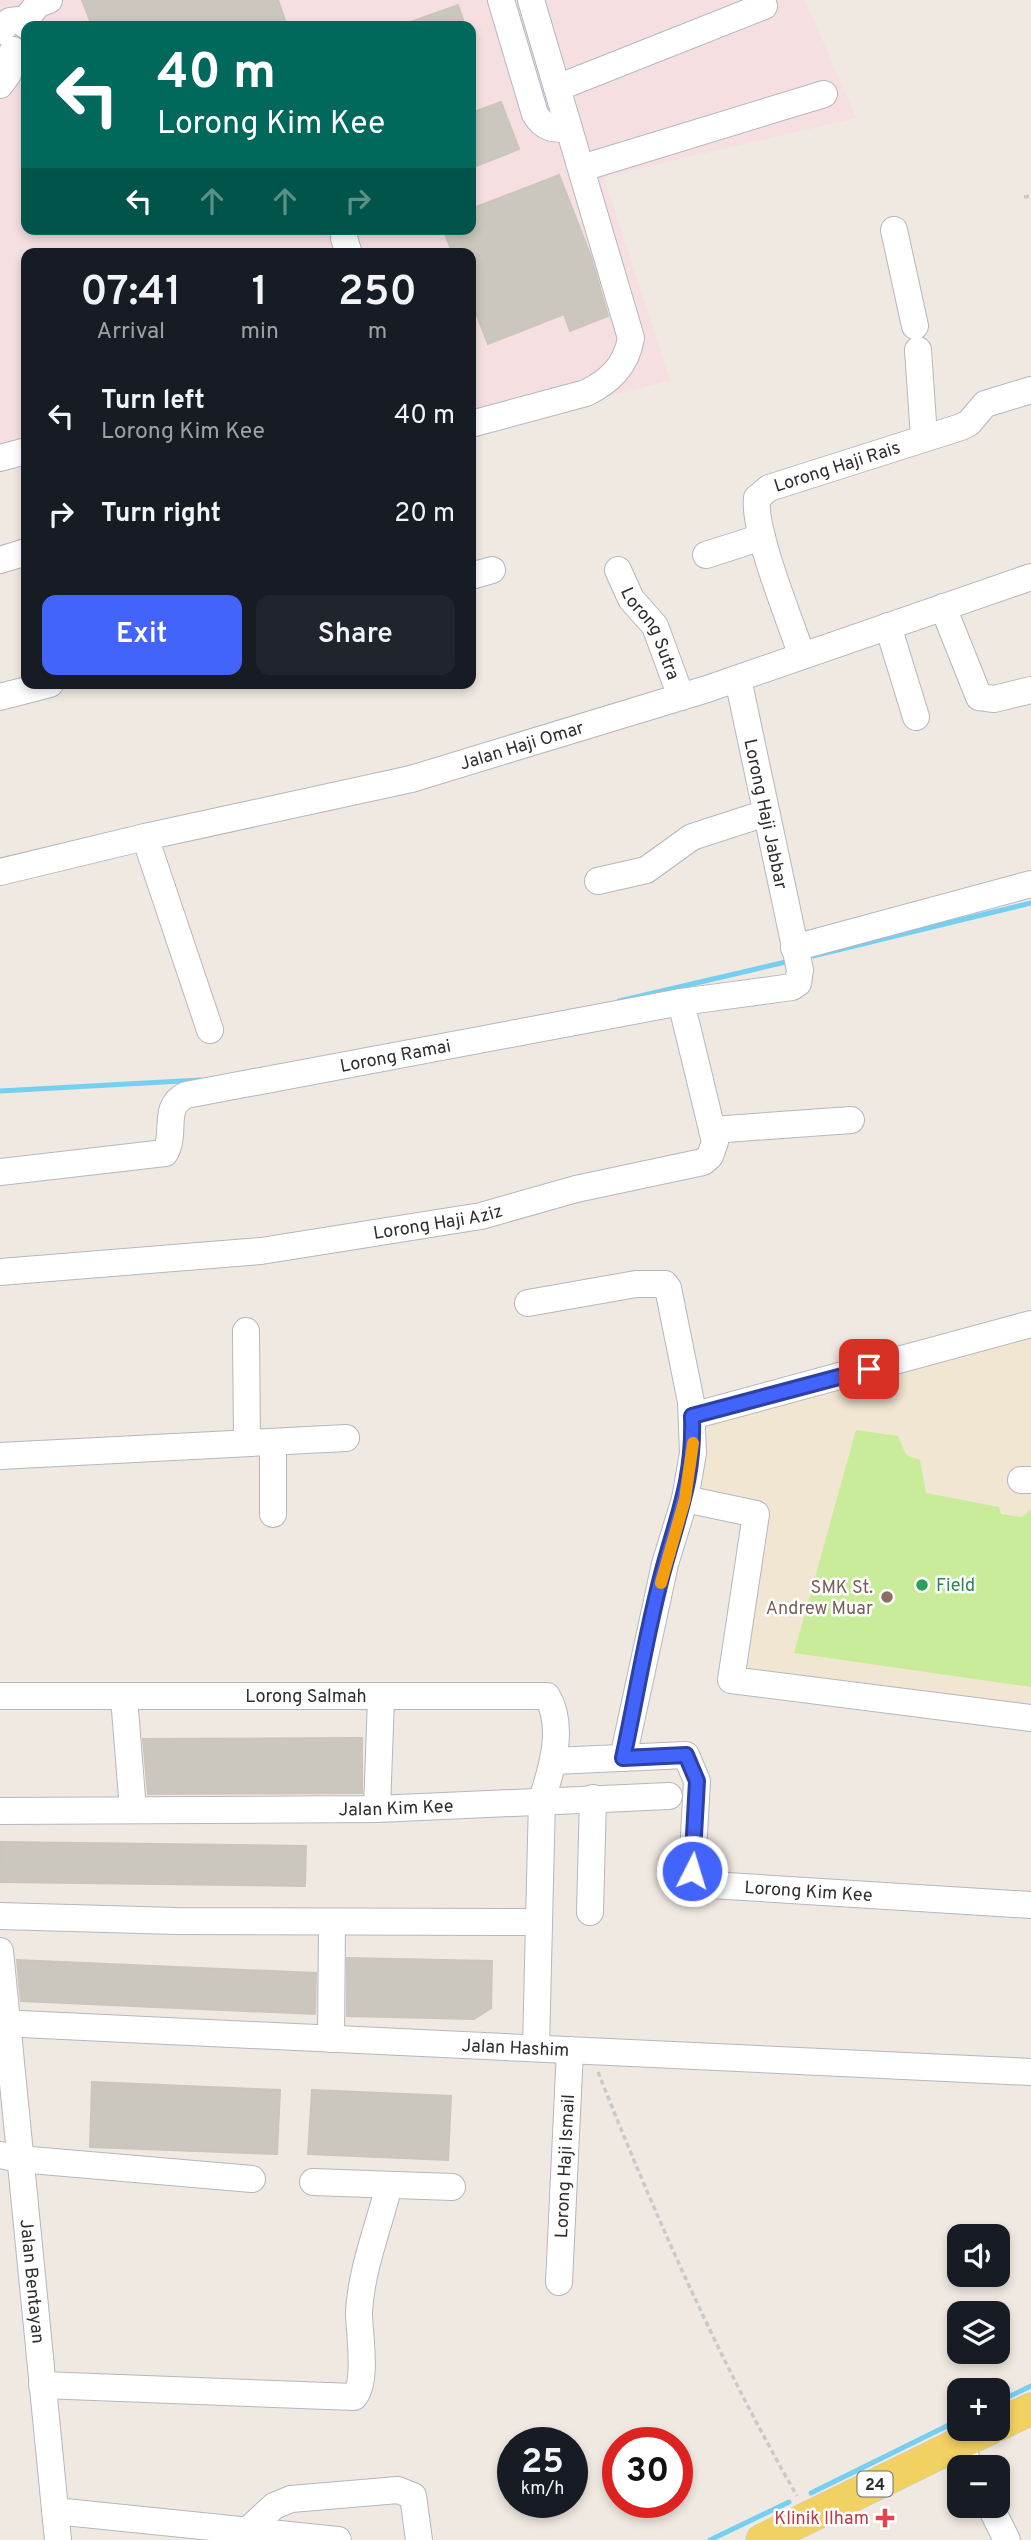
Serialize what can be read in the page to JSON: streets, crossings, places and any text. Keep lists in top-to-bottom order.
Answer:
{
  "streets": {
    "main road": ["24"],
    "street": [
      "Lorong Haji Rais",
      "Lorong Sutra",
      "Jalan Haji Omar",
      "Lorong Haji Jabbar",
      "Lorong Ramai",
      "Lorong Haji Aziz",
      "Lorong Salmah",
      "Jalan Kim Kee",
      "Lorong Kim Kee",
      "Jalan Hashim",
      "Lorong Haji Ismail",
      "Jalan Bentayan"
    ]
  },
  "crossings": [
    ["Lorong Haji Rais", "Jalan Haji Omar"],
    ["Lorong Sutra", "Jalan Haji Omar"],
    ["Jalan Haji Omar", "Lorong Haji Jabbar"],
    ["Lorong Haji Jabbar", "Lorong Ramai"],
    ["Lorong Ramai", "Lorong Haji Aziz"],
    ["Jalan Hashim", "Lorong Haji Ismail"],
    ["Jalan Hashim", "Jalan Bentayan"]
  ],
  "places": {
    "other": ["Field", "SMK St. Andrew Muar"],
    "health": ["Klinik Ilham"]
  },
  "page": {
    "turn": ["40 m", "Lorong Kim Kee"],
    "eta": [
      "07:41",
      "Arrival",
      "1",
      "min",
      "250",
      "m"
    ],
    "list": [
      {
        "name": "Turn left",
        "note": "Lorong Kim Kee",
        "value": "40 m"
      },
      {
        "name": "Turn right",
        "value": "20 m"
      }
    ],
    "buttons": ["Exit", "Share"],
    "map_buttons": ["+", "−"],
    "speed": "25 km/h",
    "limit": "30"
  }
}
